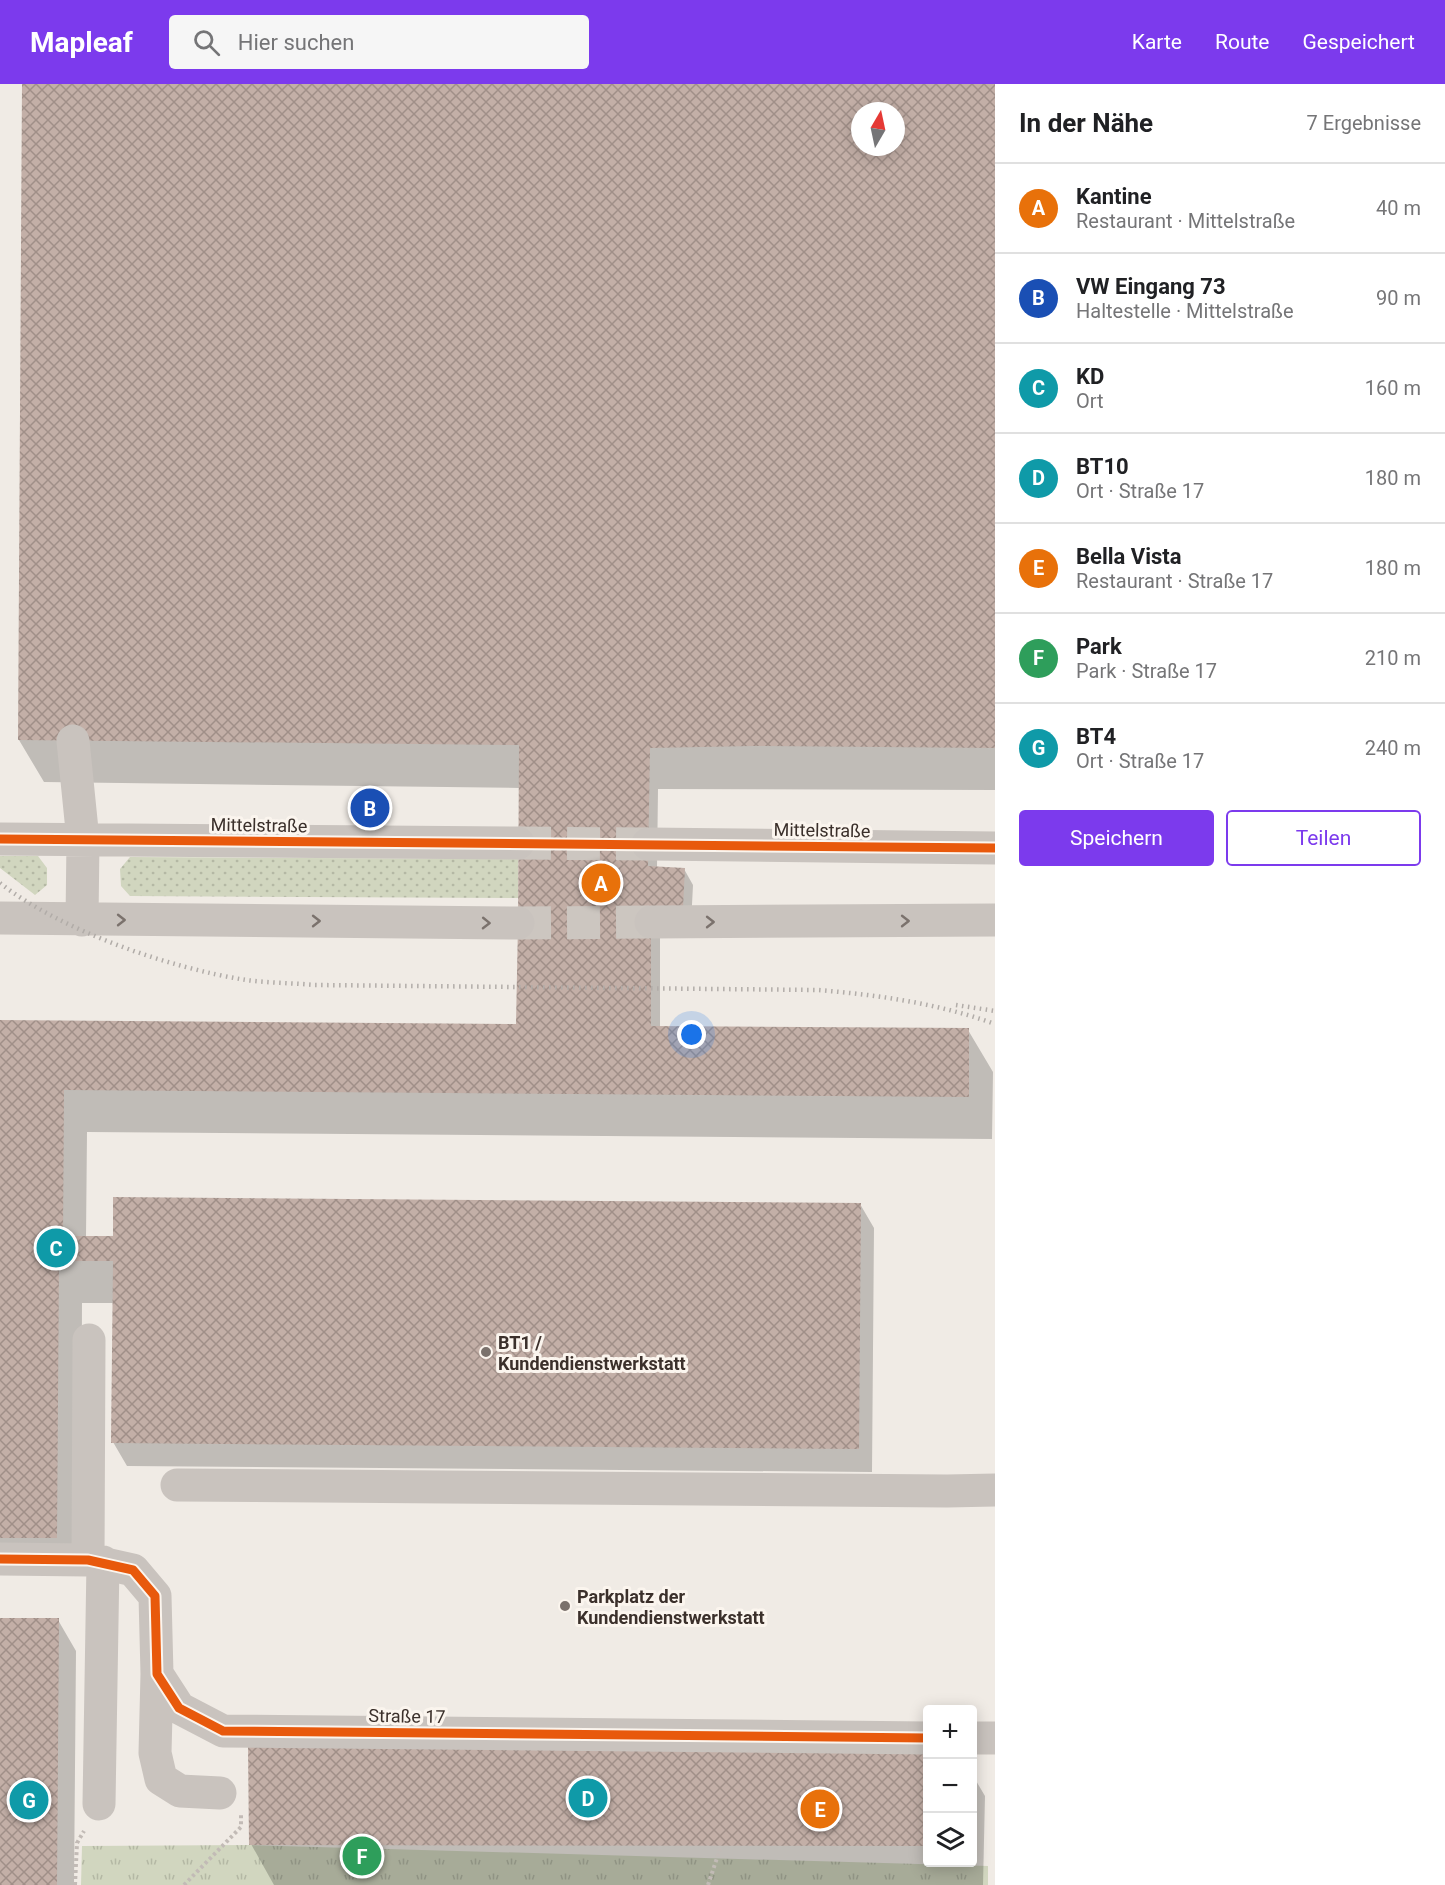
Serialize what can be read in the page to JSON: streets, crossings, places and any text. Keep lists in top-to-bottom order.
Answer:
{
  "streets": {
    "street": ["Mittelstraße", "Straße 17"]
  },
  "places": ["BT1 / Kundendienstwerkstatt", "Parkplatz der Kundendienstwerkstatt"],
  "north": "top",
  "page": {
    "header": "Mapleaf",
    "search": "Hier suchen",
    "nav": ["Karte", "Route", "Gespeichert"],
    "heading": ["In der Nähe", "7 Ergebnisse"],
    "list": [
      {
        "mark": "A",
        "name": "Kantine",
        "note": "Restaurant · Mittelstraße",
        "value": "40 m"
      },
      {
        "mark": "B",
        "name": "VW Eingang 73",
        "note": "Haltestelle · Mittelstraße",
        "value": "90 m"
      },
      {
        "mark": "C",
        "name": "KD",
        "note": "Ort",
        "value": "160 m"
      },
      {
        "mark": "D",
        "name": "BT10",
        "note": "Ort · Straße 17",
        "value": "180 m"
      },
      {
        "mark": "E",
        "name": "Bella Vista",
        "note": "Restaurant · Straße 17",
        "value": "180 m"
      },
      {
        "mark": "F",
        "name": "Park",
        "note": "Park · Straße 17",
        "value": "210 m"
      },
      {
        "mark": "G",
        "name": "BT4",
        "note": "Ort · Straße 17",
        "value": "240 m"
      }
    ],
    "pins": [
      "B",
      "A",
      "C",
      "D",
      "G",
      "E",
      "F"
    ],
    "buttons": ["Speichern", "Teilen"],
    "map_buttons": ["+", "−"]
  }
}
